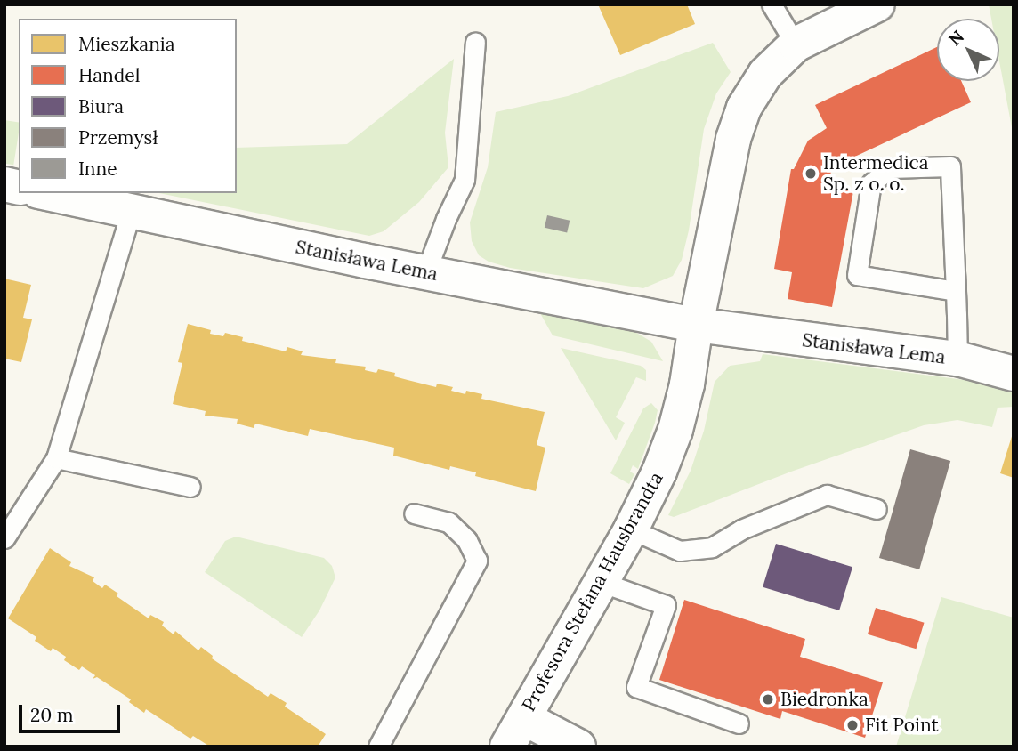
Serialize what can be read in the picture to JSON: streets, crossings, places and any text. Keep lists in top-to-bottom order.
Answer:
{
  "streets": {
    "street": ["Stanisława Lema", "Profesora Stefana Hausbrandta"]
  },
  "crossings": [
    ["Stanisława Lema", "Profesora Stefana Hausbrandta"]
  ],
  "places": ["Intermedica Sp. z o. o.", "Biedronka", "Fit Point"],
  "legend": [
    "Mieszkania",
    "Handel",
    "Biura",
    "Przemysł",
    "Inne"
  ],
  "scale_bar": "20 m",
  "north": "top left"
}
